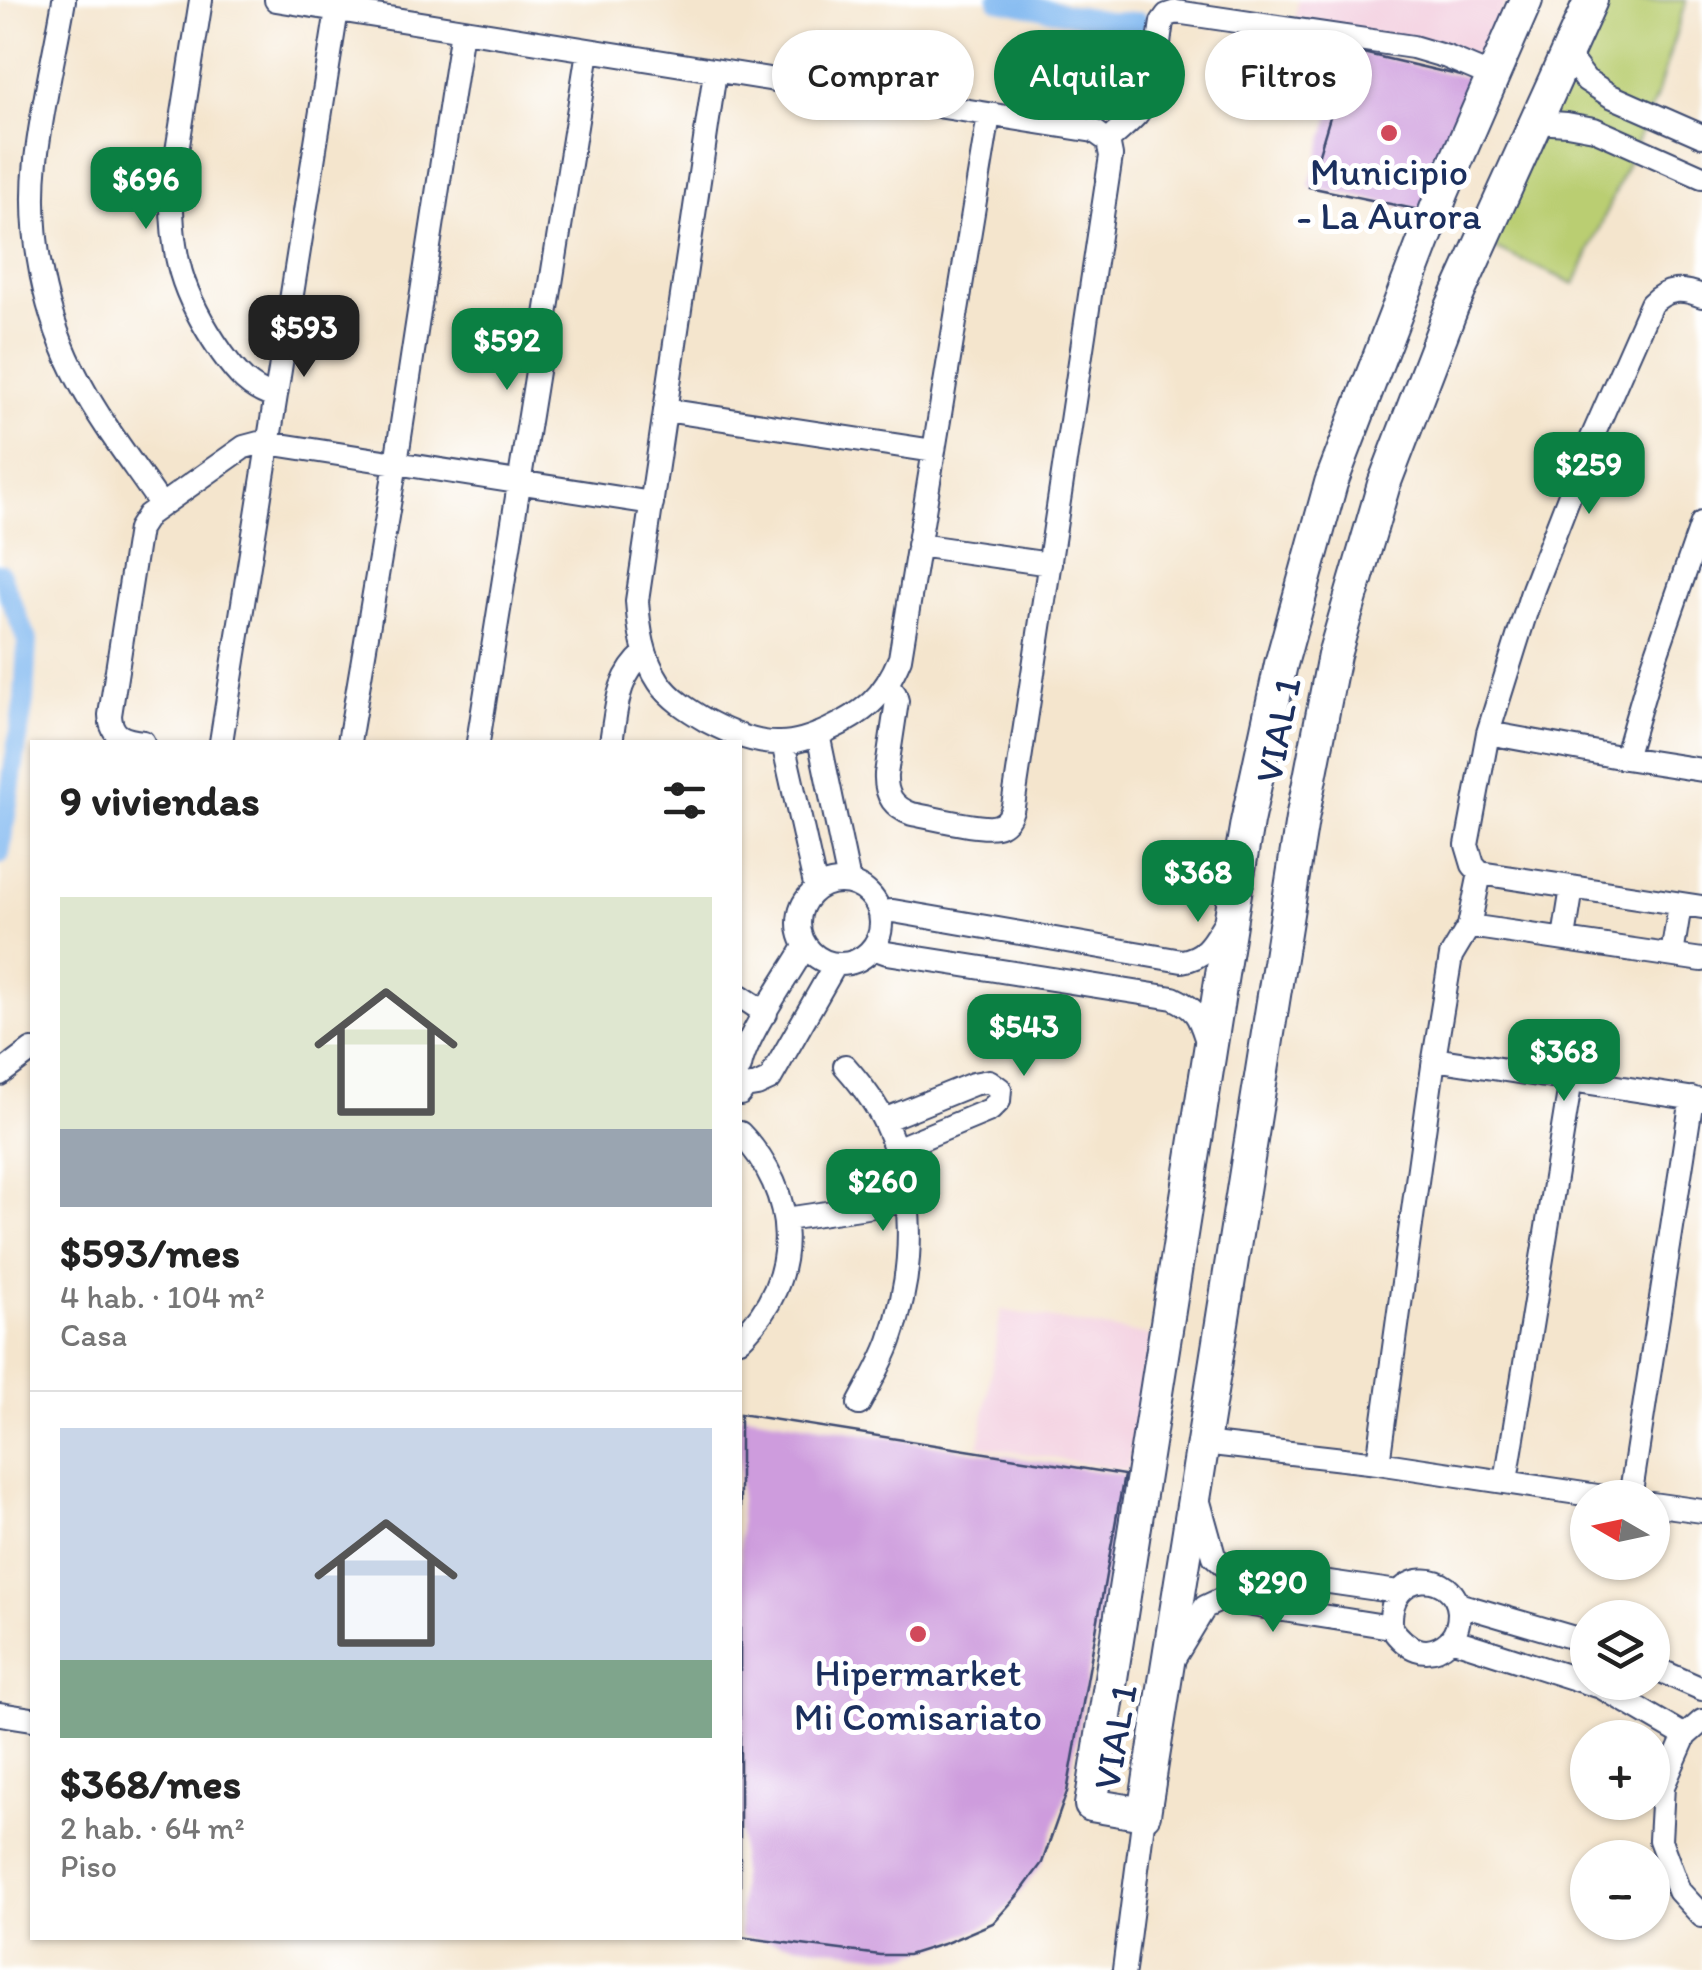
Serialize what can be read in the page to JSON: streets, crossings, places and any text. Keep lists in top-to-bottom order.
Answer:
{
  "streets": {
    "street": ["VIAL 1"]
  },
  "places": ["Municipio - La Aurora", "Hipermarket Mi Comisariato"],
  "north": "left",
  "page": {
    "chip": ["Comprar", "Alquilar", "Filtros"],
    "price": [
      "$696",
      "$593",
      "$592",
      "$259",
      "$368",
      "$543",
      "$368",
      "$260",
      "$290"
    ],
    "heading": "9 viviendas",
    "list": [
      {
        "name": "$593/mes",
        "note": "4 hab. · 104 m² · Casa"
      },
      {
        "name": "$368/mes",
        "note": "2 hab. · 64 m² · Piso"
      }
    ],
    "map_buttons": ["+", "−"]
  }
}
